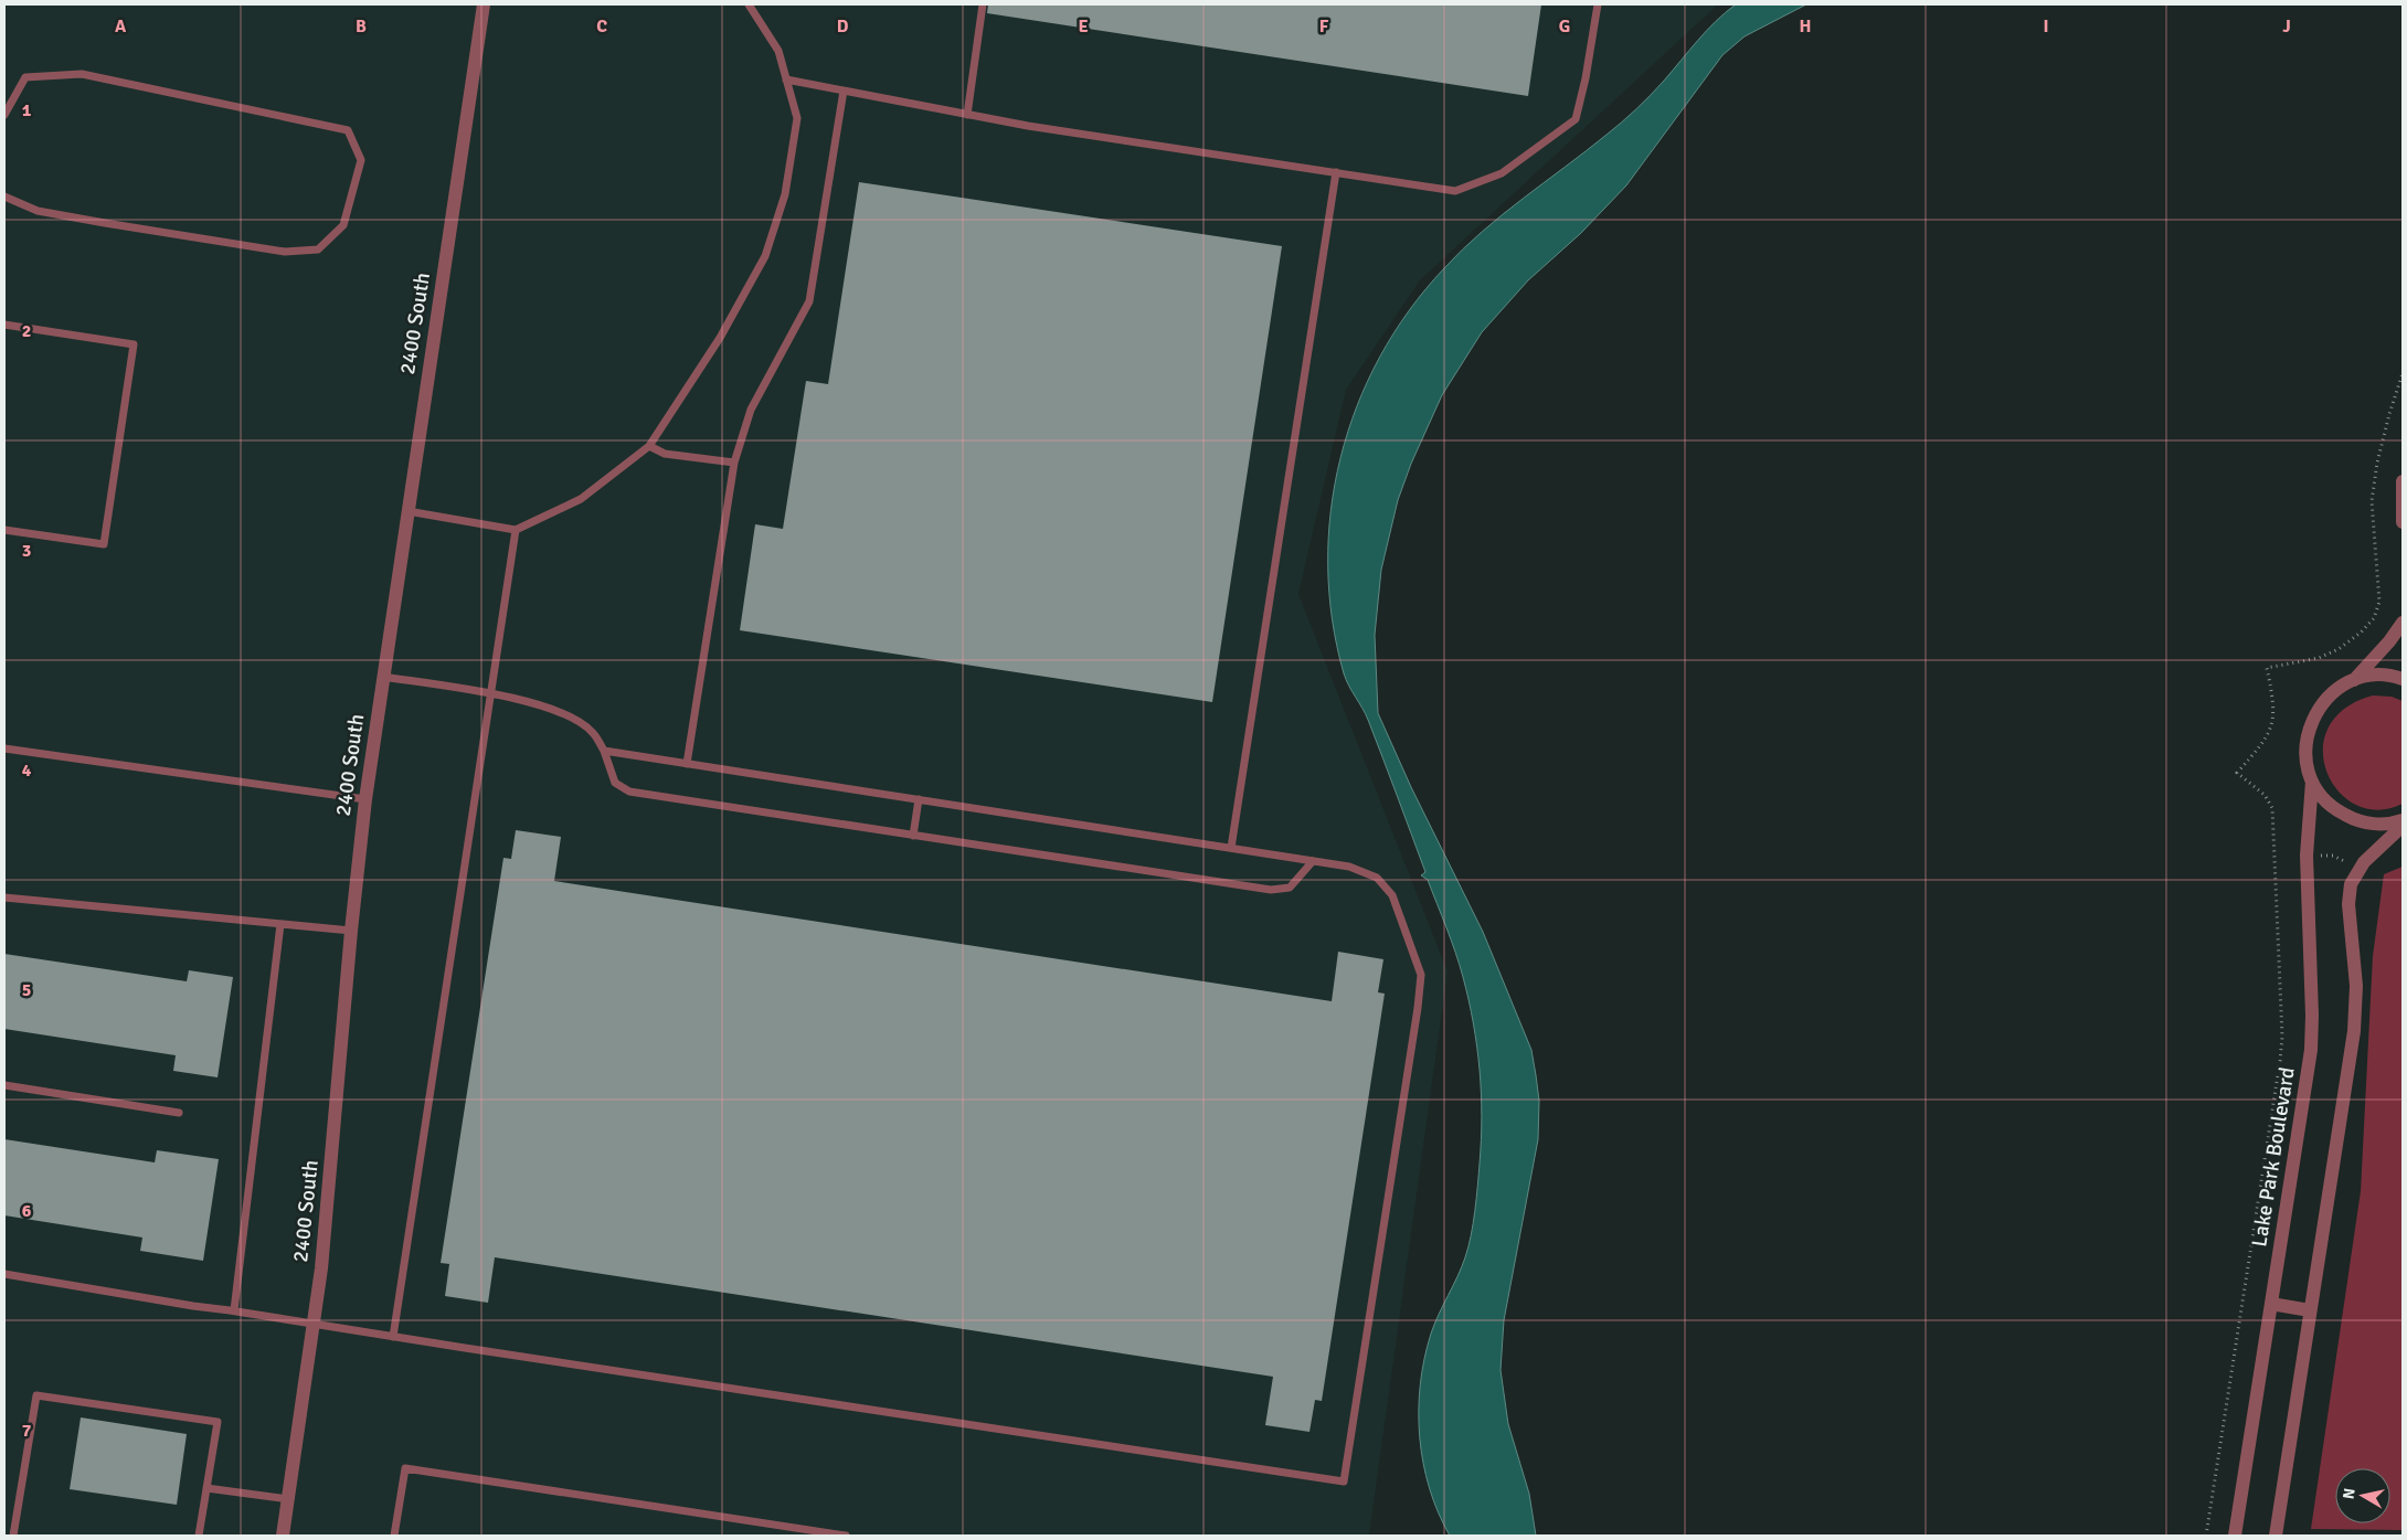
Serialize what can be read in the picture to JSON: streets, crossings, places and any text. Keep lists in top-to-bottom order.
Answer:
{
  "streets": {
    "street": ["2400 South", "Lake Park Boulevard"]
  },
  "north": "left",
  "grid": {
    "columns": [
      "A",
      "B",
      "C",
      "D",
      "E",
      "F",
      "G",
      "H",
      "I",
      "J"
    ],
    "rows": [
      "1",
      "2",
      "3",
      "4",
      "5",
      "6",
      "7"
    ]
  }
}
